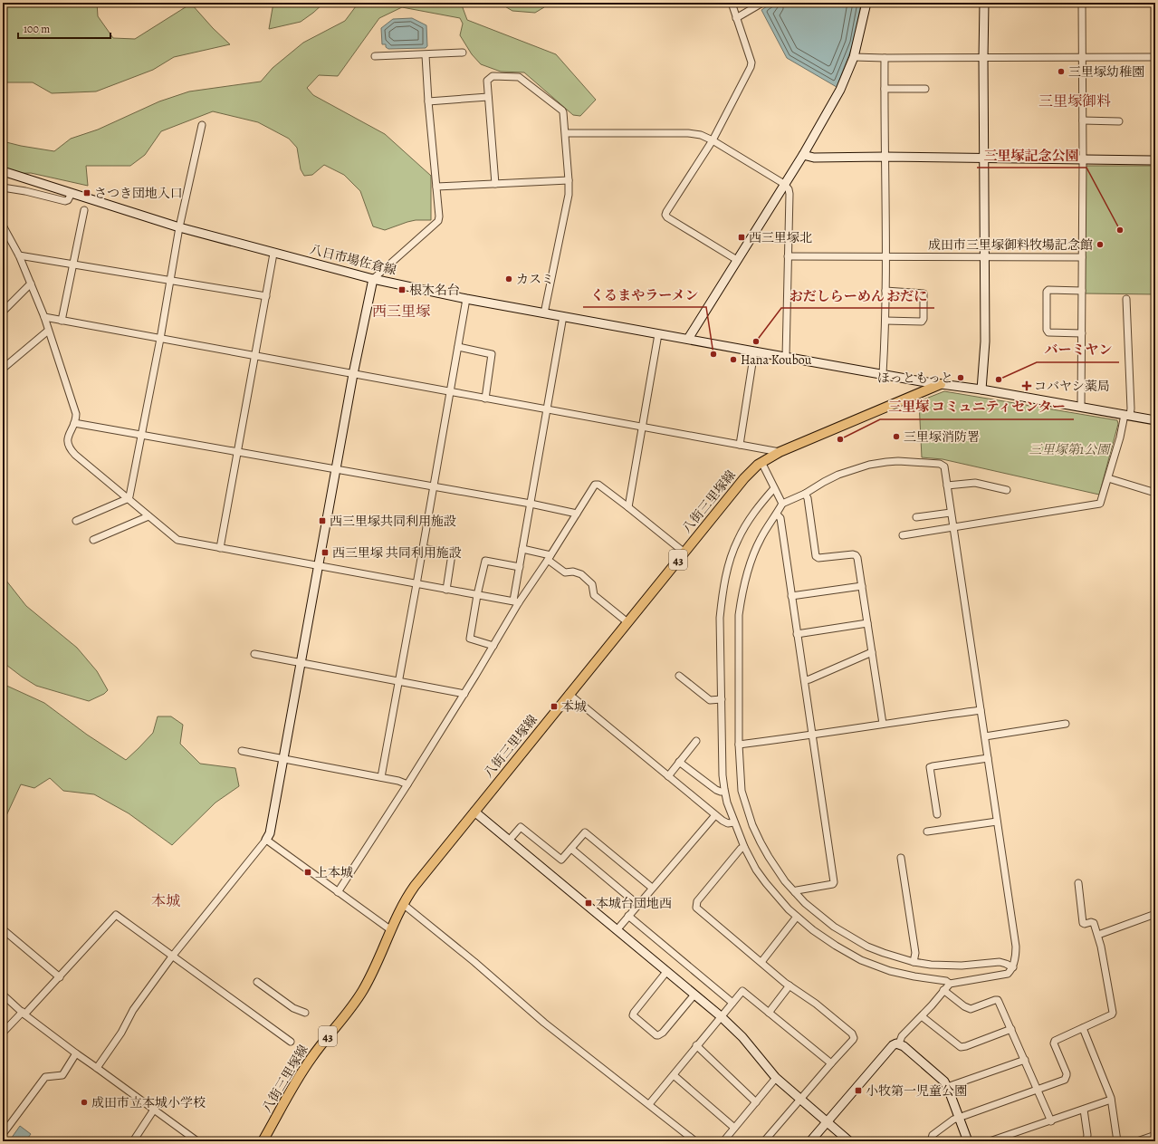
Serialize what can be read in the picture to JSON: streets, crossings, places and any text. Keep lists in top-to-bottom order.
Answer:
{
  "streets": {
    "main road": ["八街三里塚線", "43"],
    "street": ["八日市場佐倉線"]
  },
  "crossings": [
    ["八日市場佐倉線", "八街三里塚線"]
  ],
  "districts": ["三里塚御料", "西三里塚", "本城"],
  "parks": ["三里塚第1公園"],
  "places": {
    "other": [
      "三里塚幼稚園",
      "三里塚記念公園",
      "成田市三里塚御料牧場記念館",
      "カスミ",
      "おだしらーめん おだに",
      "くるまやラーメン",
      "Hana Koubou",
      "ほっともっと",
      "バーミヤン",
      "三里塚消防署",
      "三里塚 コミュニティセンター",
      "成田市立本城小学校"
    ],
    "transit": [
      "さつき団地入口",
      "西三里塚北",
      "根木名台",
      "西三里塚共同利用施設",
      "西三里塚 共同利用施設",
      "本城",
      "上本城",
      "本城台団地西",
      "小牧第一児童公園"
    ],
    "health": ["コバヤシ薬局"]
  },
  "scale_bar": "100 m"
}
